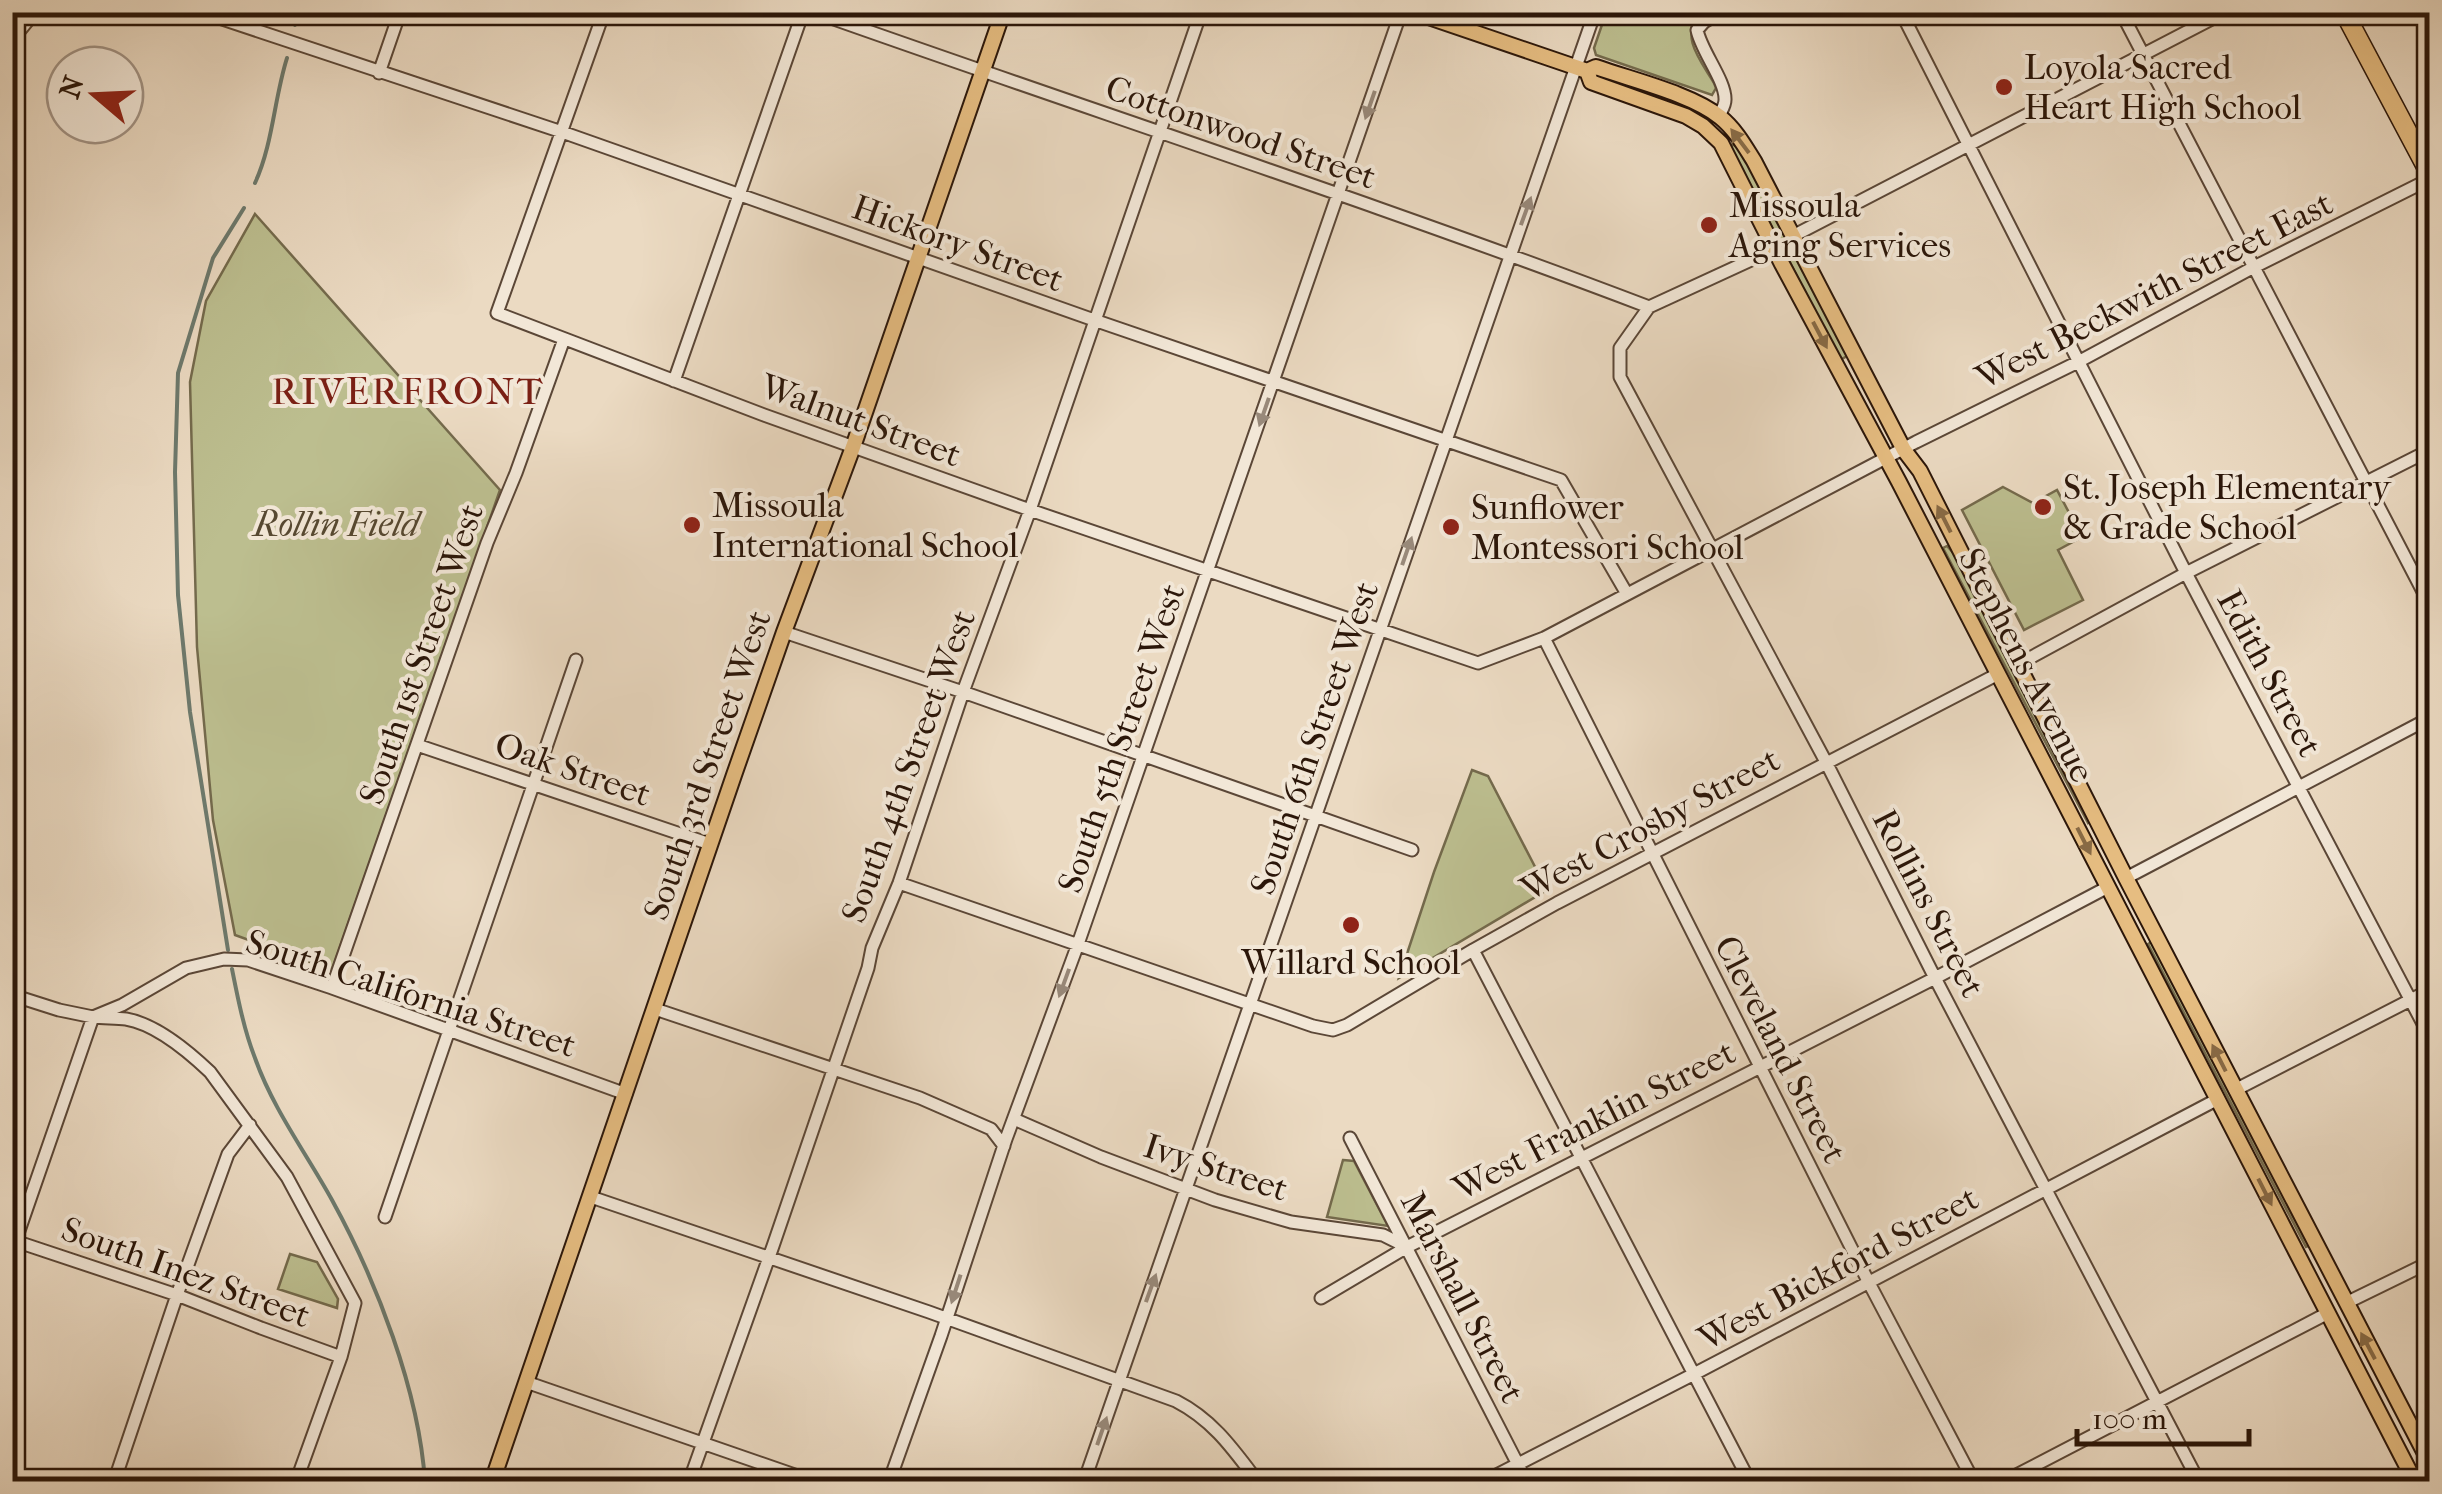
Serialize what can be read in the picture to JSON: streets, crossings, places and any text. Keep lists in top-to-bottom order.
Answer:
{
  "streets": {
    "main road": ["Stephens Avenue", "South 3rd Street West"],
    "street": [
      "Cottonwood Street",
      "Hickory Street",
      "West Beckwith Street East",
      "Walnut Street",
      "South 1st Street West",
      "Edith Street",
      "South 5th Street West",
      "South 6th Street West",
      "South 4th Street West",
      "Oak Street",
      "West Crosby Street",
      "Rollins Street",
      "South California Street",
      "Cleveland Street",
      "West Franklin Street",
      "Ivy Street",
      "West Bickford Street",
      "South Inez Street",
      "Marshall Street"
    ]
  },
  "crossings": [
    ["Cottonwood Street", "South 5th Street West"],
    ["Cottonwood Street", "South 6th Street West"],
    ["Cottonwood Street", "South 3rd Street West"],
    ["Cottonwood Street", "South 4th Street West"],
    ["Cottonwood Street", "Rollins Street"],
    ["Hickory Street", "West Beckwith Street East"],
    ["Hickory Street", "Walnut Street"],
    ["Hickory Street", "South 5th Street West"],
    ["Hickory Street", "South 6th Street West"],
    ["Hickory Street", "South 3rd Street West"],
    ["Hickory Street", "South 4th Street West"],
    ["West Beckwith Street East", "Walnut Street"],
    ["West Beckwith Street East", "Stephens Avenue"],
    ["West Beckwith Street East", "Edith Street"],
    ["West Beckwith Street East", "Rollins Street"],
    ["Walnut Street", "South 1st Street West"],
    ["Walnut Street", "South 5th Street West"],
    ["Walnut Street", "South 6th Street West"],
    ["Walnut Street", "South 3rd Street West"],
    ["Walnut Street", "South 4th Street West"],
    ["Walnut Street", "Cleveland Street"],
    ["South 1st Street West", "Oak Street"],
    ["South 1st Street West", "South California Street"],
    ["Stephens Avenue", "South 6th Street West"],
    ["Stephens Avenue", "West Crosby Street"],
    ["Stephens Avenue", "West Franklin Street"],
    ["Stephens Avenue", "West Bickford Street"],
    ["South 5th Street West", "Ivy Street"],
    ["South 6th Street West", "West Crosby Street"],
    ["South 6th Street West", "Ivy Street"],
    ["South 3rd Street West", "Oak Street"],
    ["South 3rd Street West", "South California Street"],
    ["West Crosby Street", "Rollins Street"],
    ["West Crosby Street", "Cleveland Street"],
    ["Rollins Street", "West Franklin Street"],
    ["Rollins Street", "West Bickford Street"],
    ["Cleveland Street", "West Franklin Street"],
    ["Cleveland Street", "West Bickford Street"],
    ["West Franklin Street", "Ivy Street"],
    ["West Franklin Street", "Marshall Street"],
    ["Ivy Street", "Marshall Street"],
    ["West Bickford Street", "Marshall Street"]
  ],
  "one_way": ["South 5th Street West", "South 6th Street West"],
  "districts": ["RIVERFRONT"],
  "parks": ["Rollin Field"],
  "places": [
    "Loyola Sacred Heart High School",
    "Missoula Aging Services",
    "St. Joseph Elementary & Grade School",
    "Missoula International School",
    "Sunflower Montessori School",
    "Willard School"
  ],
  "scale_bar": "100 m",
  "north": "left"
}
